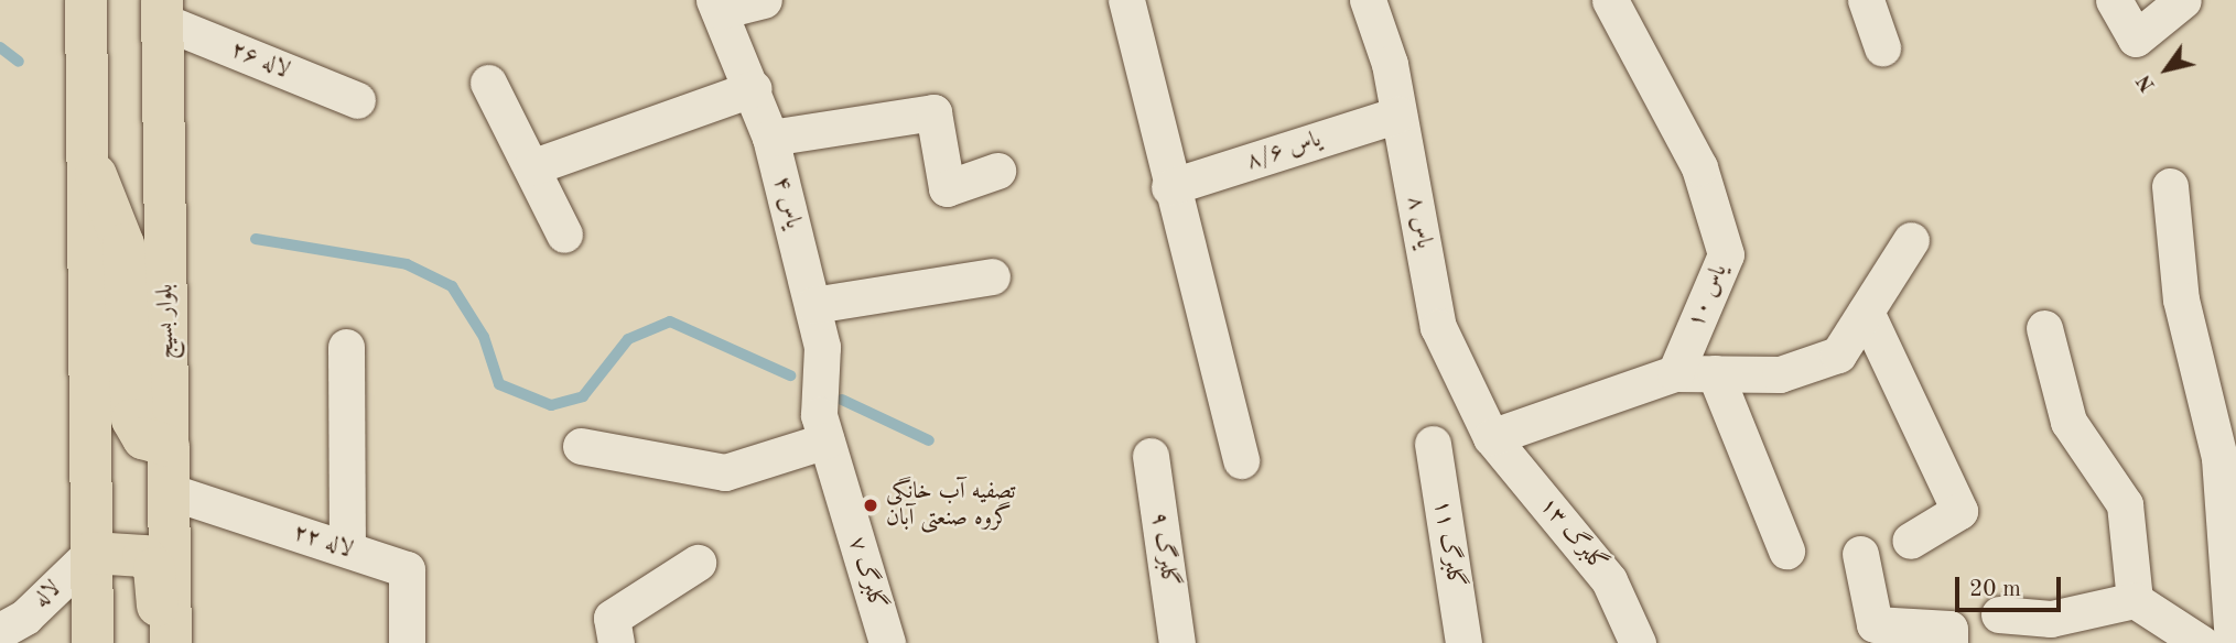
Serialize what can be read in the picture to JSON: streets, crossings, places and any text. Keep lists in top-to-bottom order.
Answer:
{
  "streets": {
    "main road": ["بلوار بسیج"],
    "street": [
      "لاله ۲۶",
      "یاس ۸/۶",
      "یاس ۴",
      "یاس ۸",
      "یاس ۱۰",
      "گلبرگ ۱۳",
      "لاله ۲۲",
      "گلبرگ ۱۱",
      "گلبرگ ۹",
      "گلبرگ ۷",
      "لاله"
    ]
  },
  "crossings": [
    ["لاله ۲۶", "بلوار بسیج"],
    ["یاس ۸/۶", "یاس ۸"],
    ["یاس ۴", "گلبرگ ۷"],
    ["یاس ۸", "گلبرگ ۱۳"],
    ["بلوار بسیج", "لاله ۲۲"]
  ],
  "places": ["تصفیه آب خانگی گروه صنعتی آبان"],
  "scale_bar": "20 m",
  "north": "bottom left"
}
